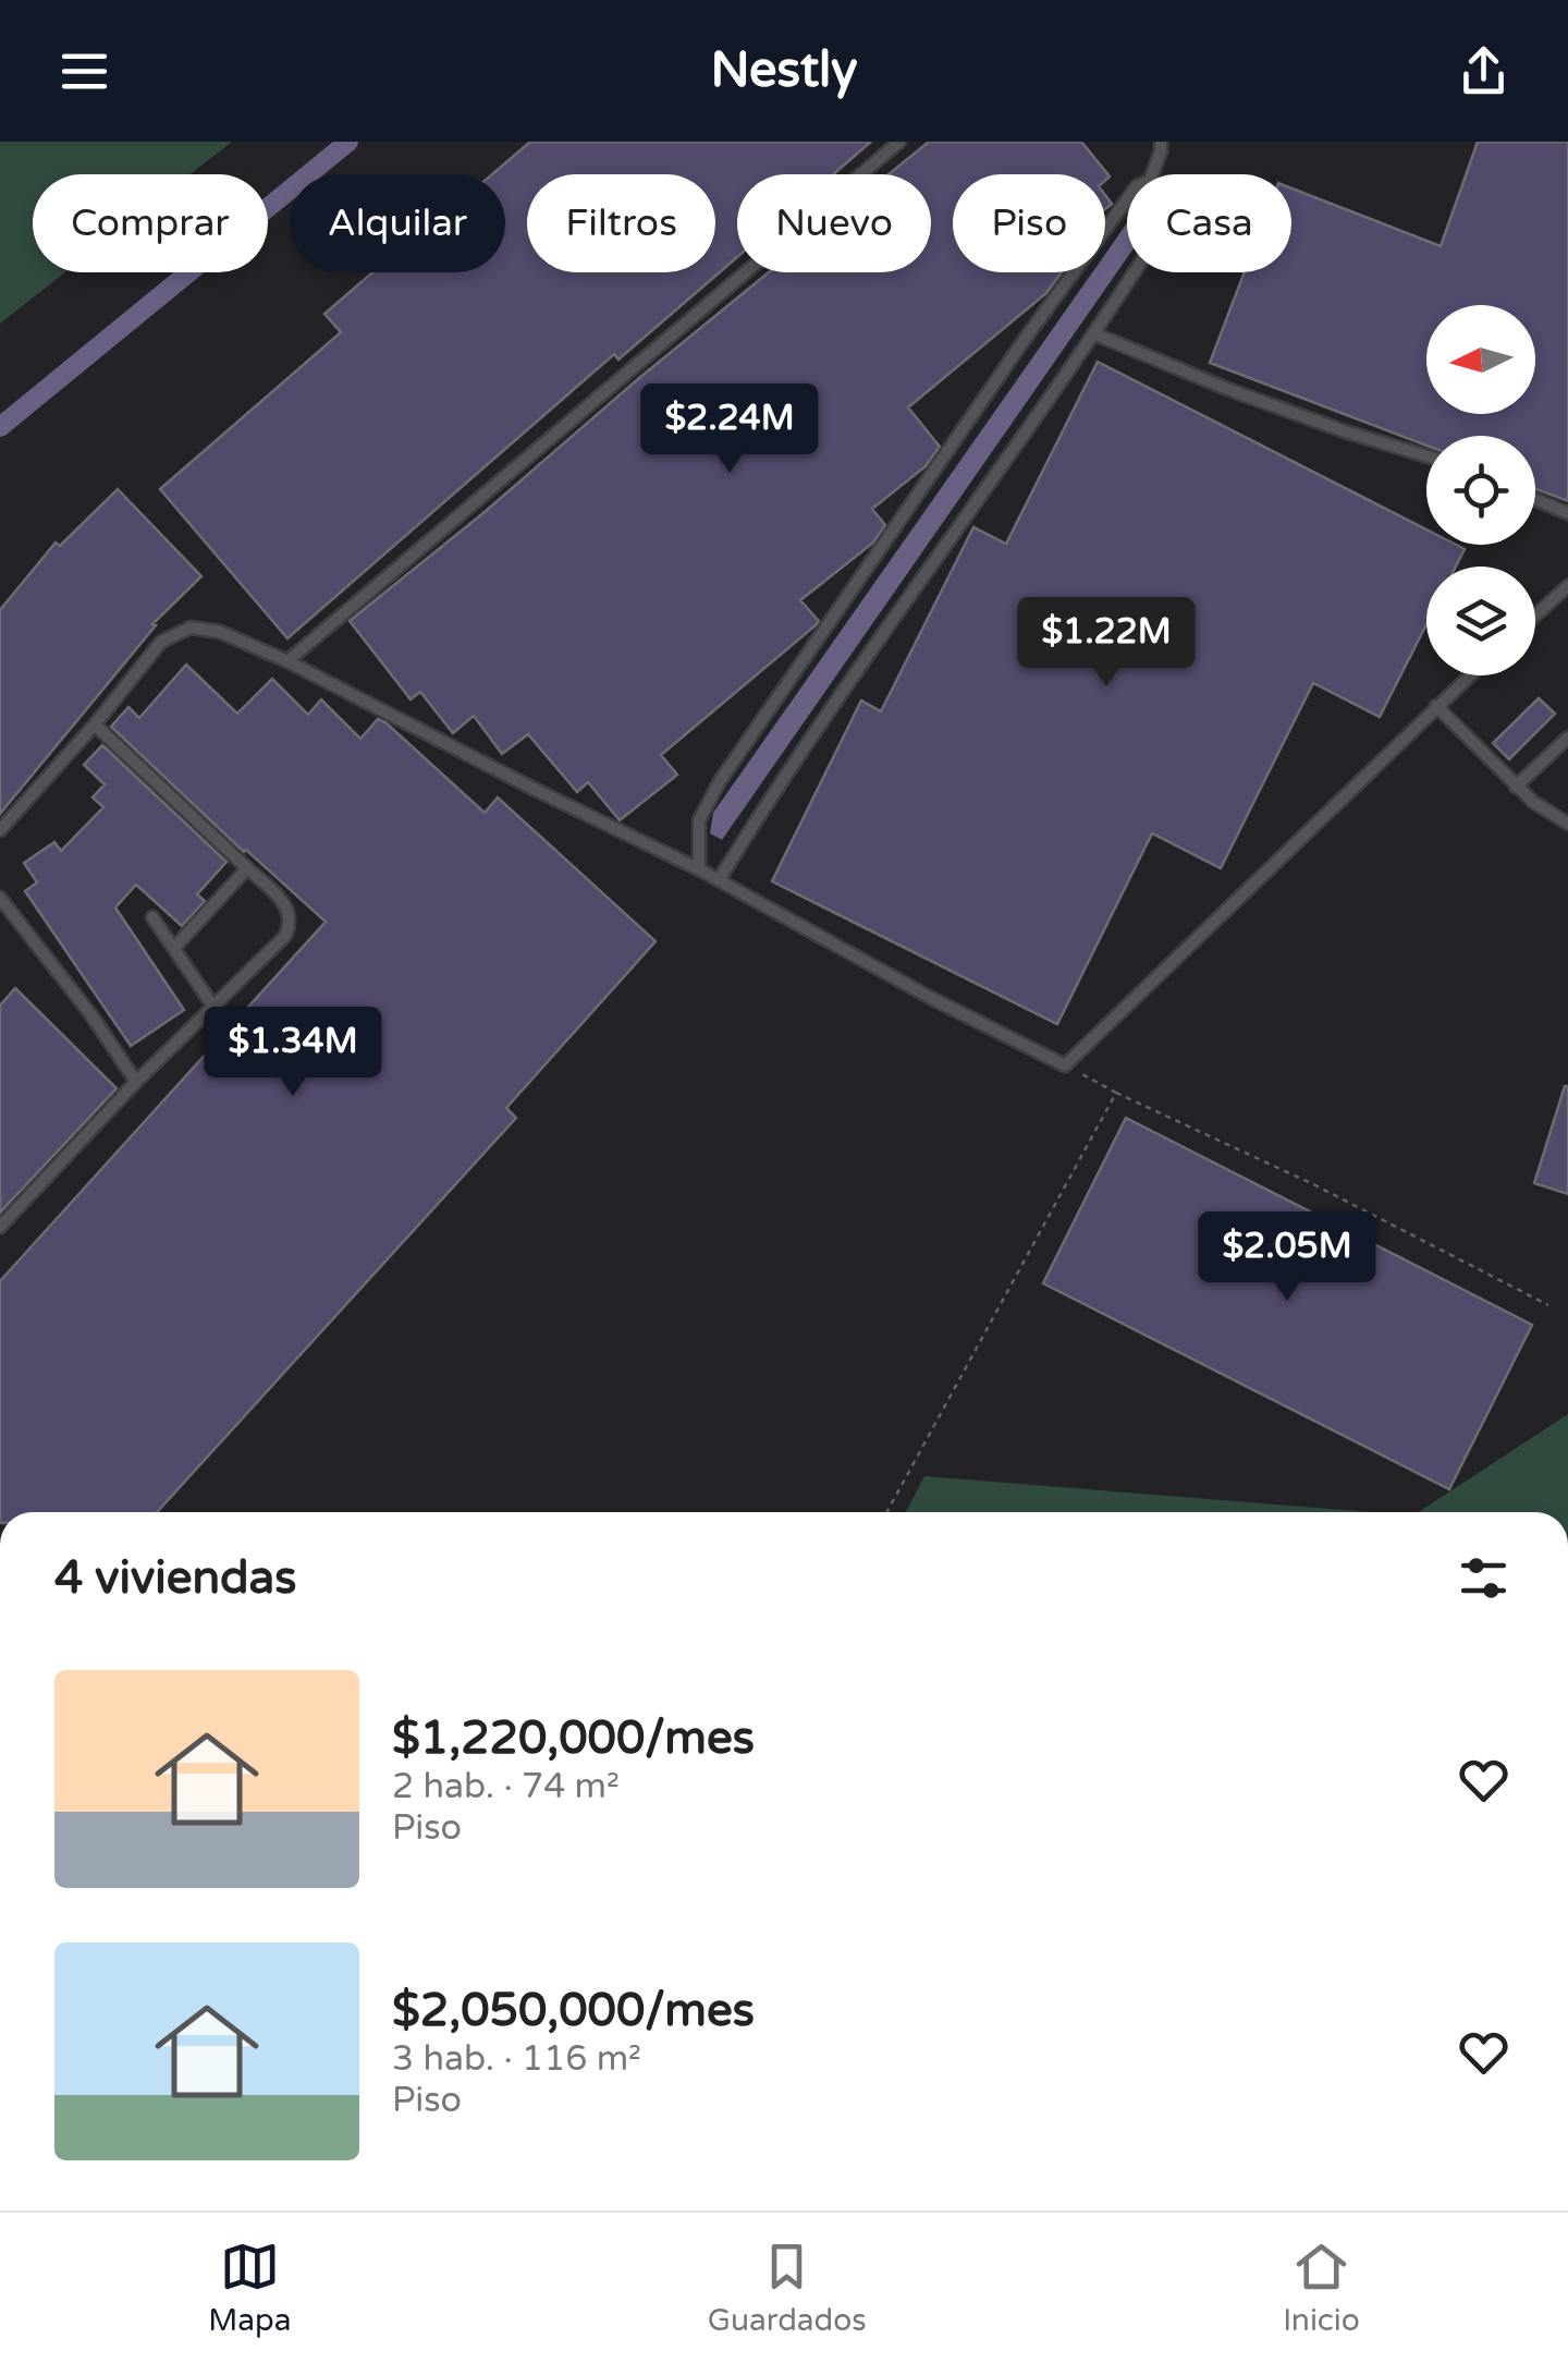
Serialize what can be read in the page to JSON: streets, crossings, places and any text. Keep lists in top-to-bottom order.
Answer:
{
  "north": "left",
  "page": {
    "header": "Nestly",
    "chip": [
      "Comprar",
      "Alquilar",
      "Filtros",
      "Nuevo",
      "Piso",
      "Casa"
    ],
    "price": [
      "$2.24M",
      "$1.22M",
      "$1.34M",
      "$2.05M"
    ],
    "heading": "4 viviendas",
    "list": [
      {
        "name": "$1,220,000/mes",
        "note": "2 hab. · 74 m² · Piso"
      },
      {
        "name": "$2,050,000/mes",
        "note": "3 hab. · 116 m² · Piso"
      }
    ],
    "tabs": ["Mapa", "Guardados", "Inicio"]
  }
}
